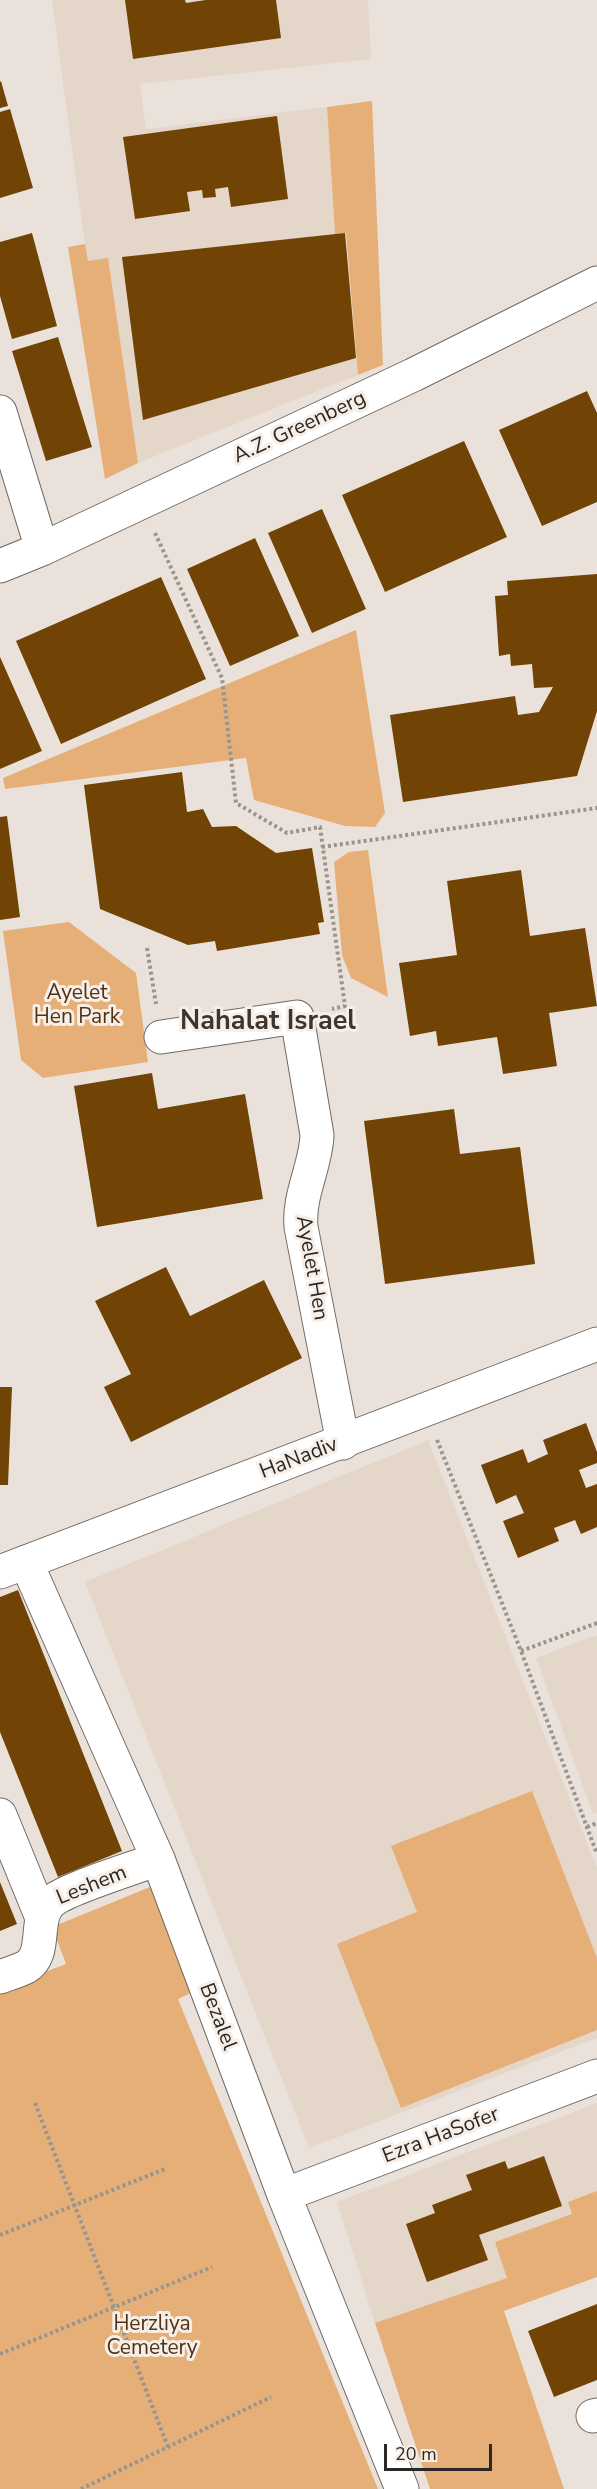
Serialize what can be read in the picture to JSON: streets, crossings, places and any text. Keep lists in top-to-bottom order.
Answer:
{
  "streets": {
    "street": [
      "A.Z. Greenberg",
      "Ayelet Hen",
      "HaNadiv",
      "Leshem",
      "Bezalel",
      "Ezra HaSofer"
    ]
  },
  "crossings": [
    ["Ayelet Hen", "HaNadiv"],
    ["HaNadiv", "Bezalel"],
    ["Leshem", "Bezalel"],
    ["Bezalel", "Ezra HaSofer"]
  ],
  "districts": ["Nahalat Israel"],
  "parks": ["Ayelet Hen Park", "Herzliya Cemetery"],
  "scale_bar": "20 m"
}
